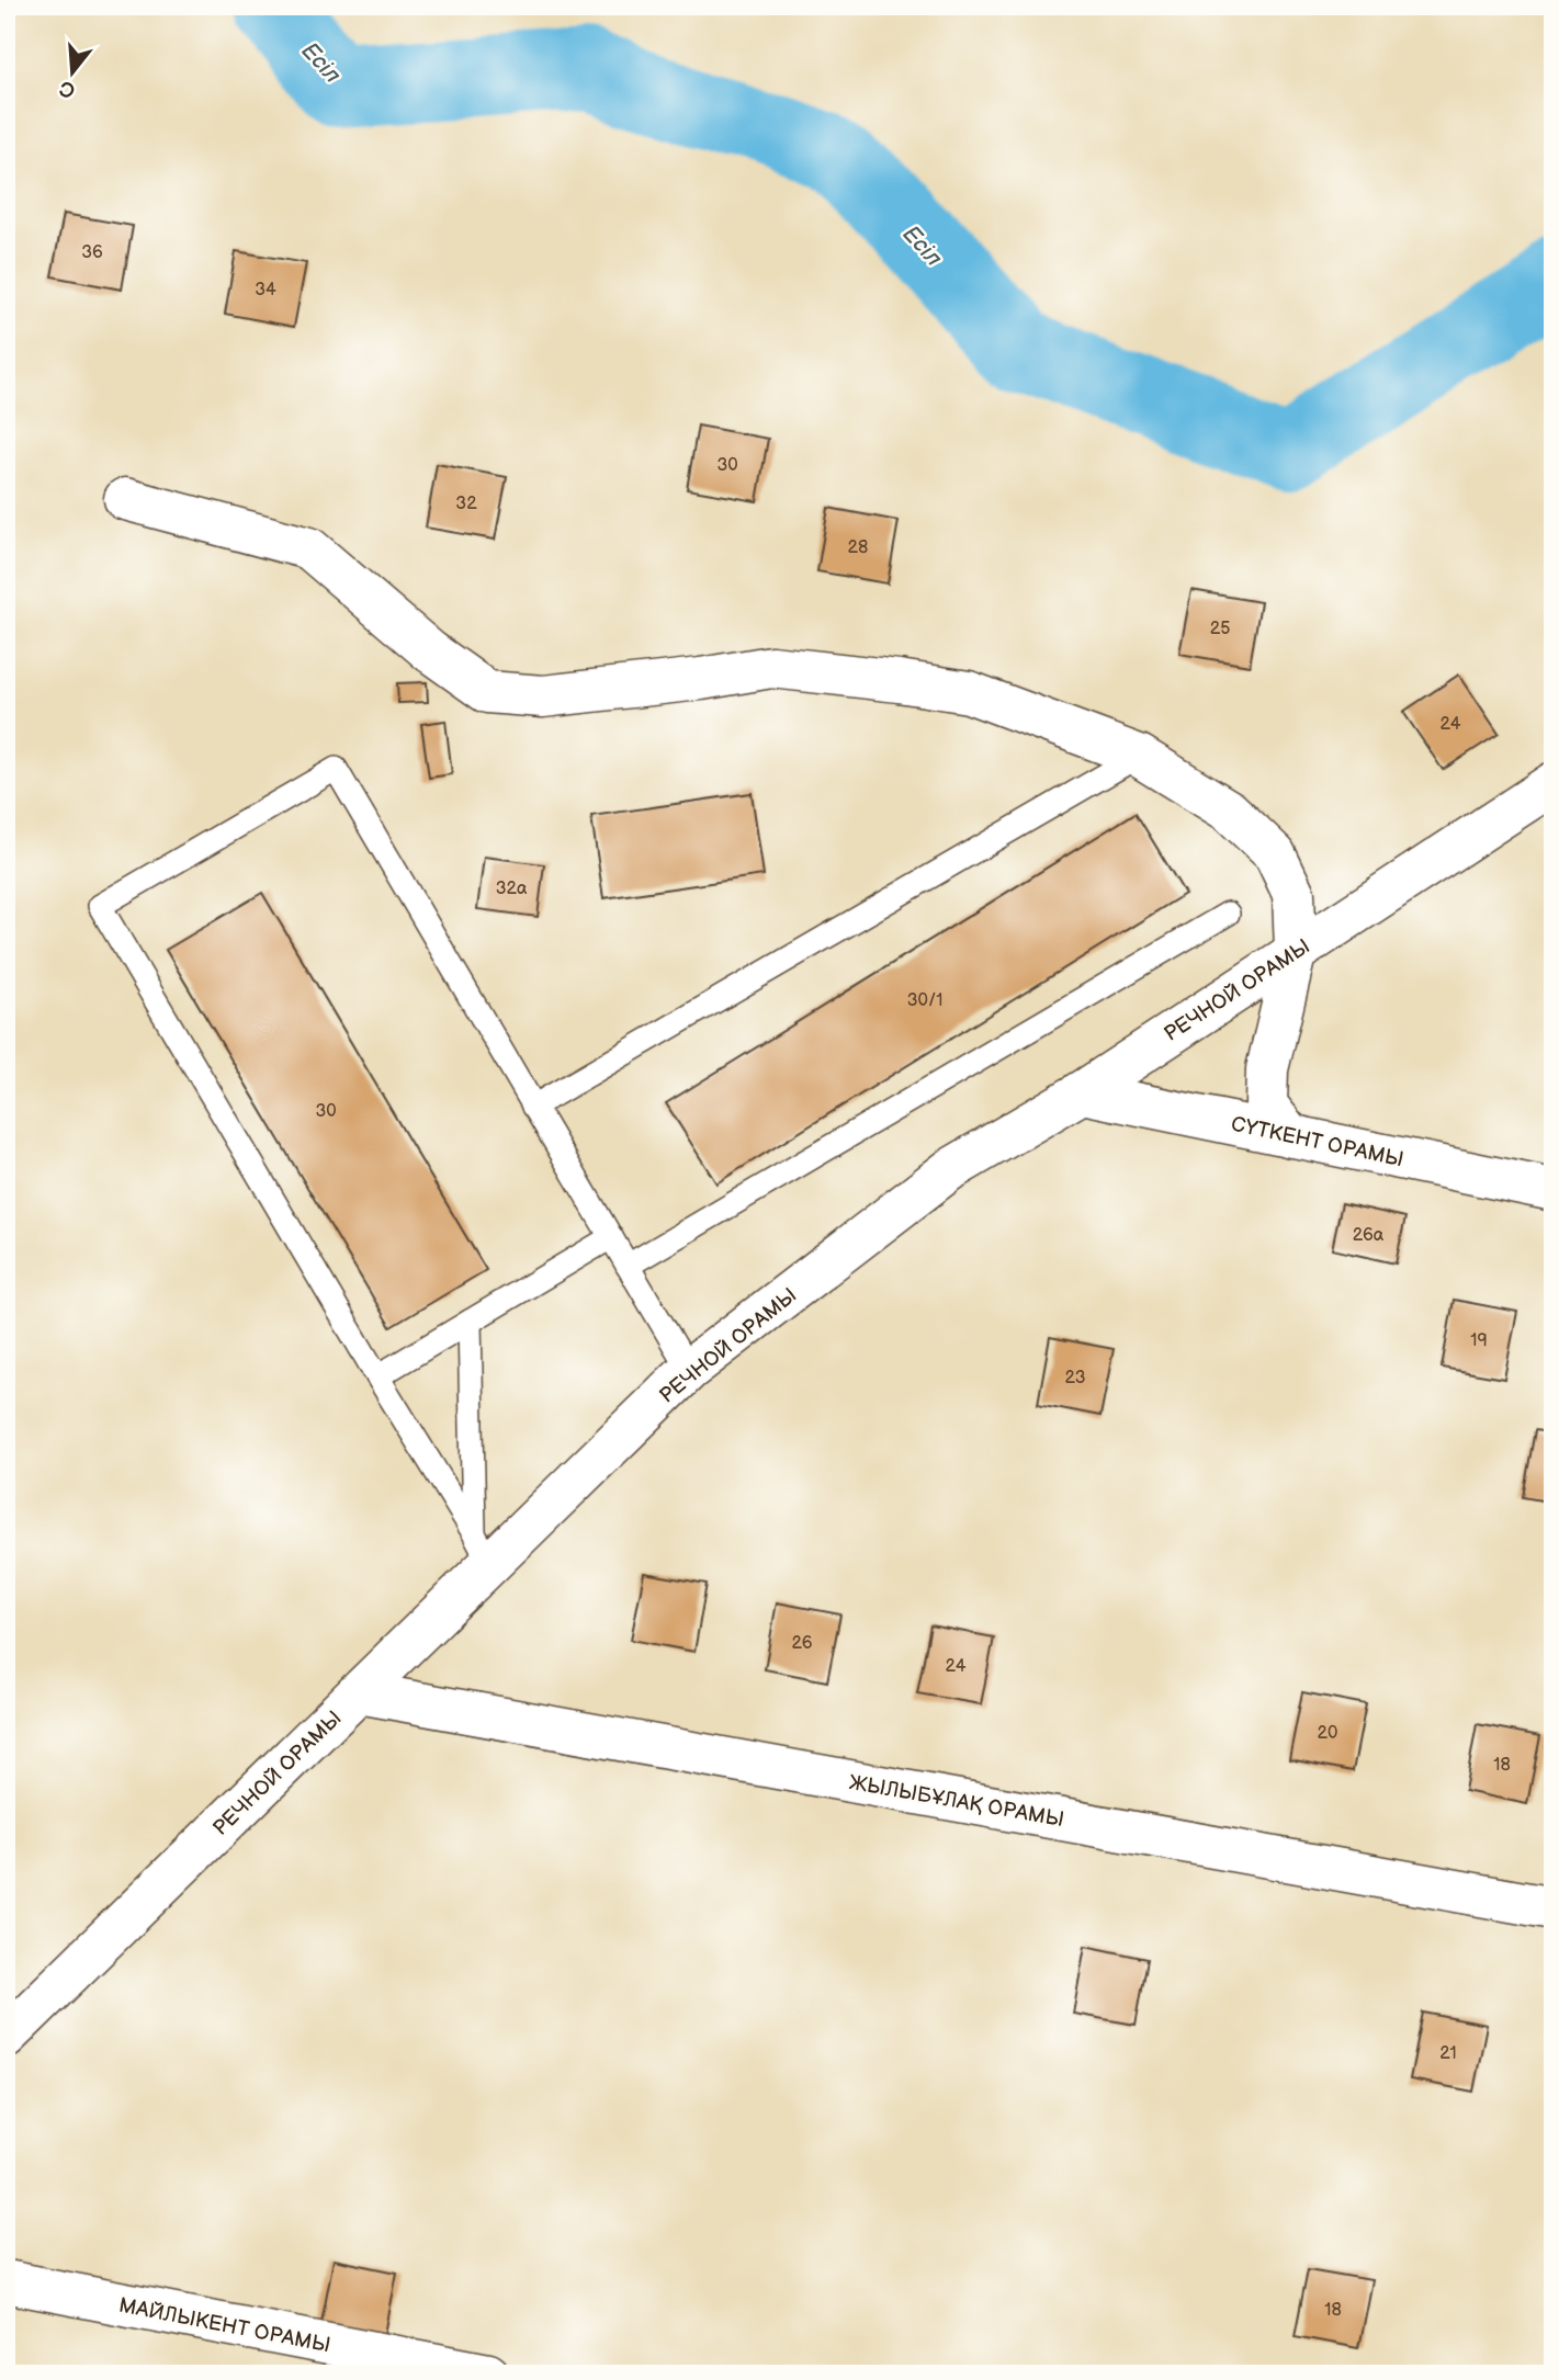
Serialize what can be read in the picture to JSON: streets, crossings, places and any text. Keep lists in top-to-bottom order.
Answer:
{
  "streets": {
    "street": [
      "РЕЧНОЙ ОРАМЫ",
      "СҮТКЕНТ ОРАМЫ",
      "ЖЫЛЫБҰЛАҚ ОРАМЫ",
      "МАЙЛЫКЕНТ ОРАМЫ"
    ]
  },
  "crossings": [
    ["РЕЧНОЙ ОРАМЫ", "СҮТКЕНТ ОРАМЫ"],
    ["РЕЧНОЙ ОРАМЫ", "ЖЫЛЫБҰЛАҚ ОРАМЫ"]
  ],
  "water": ["Есіл"],
  "house_numbers": [
    "36",
    "34",
    "30",
    "32",
    "28",
    "25",
    "24",
    "32а",
    "30/1",
    "30",
    "26а",
    "19",
    "23",
    "26",
    "24",
    "20",
    "18",
    "21",
    "18"
  ],
  "north": "bottom"
}
